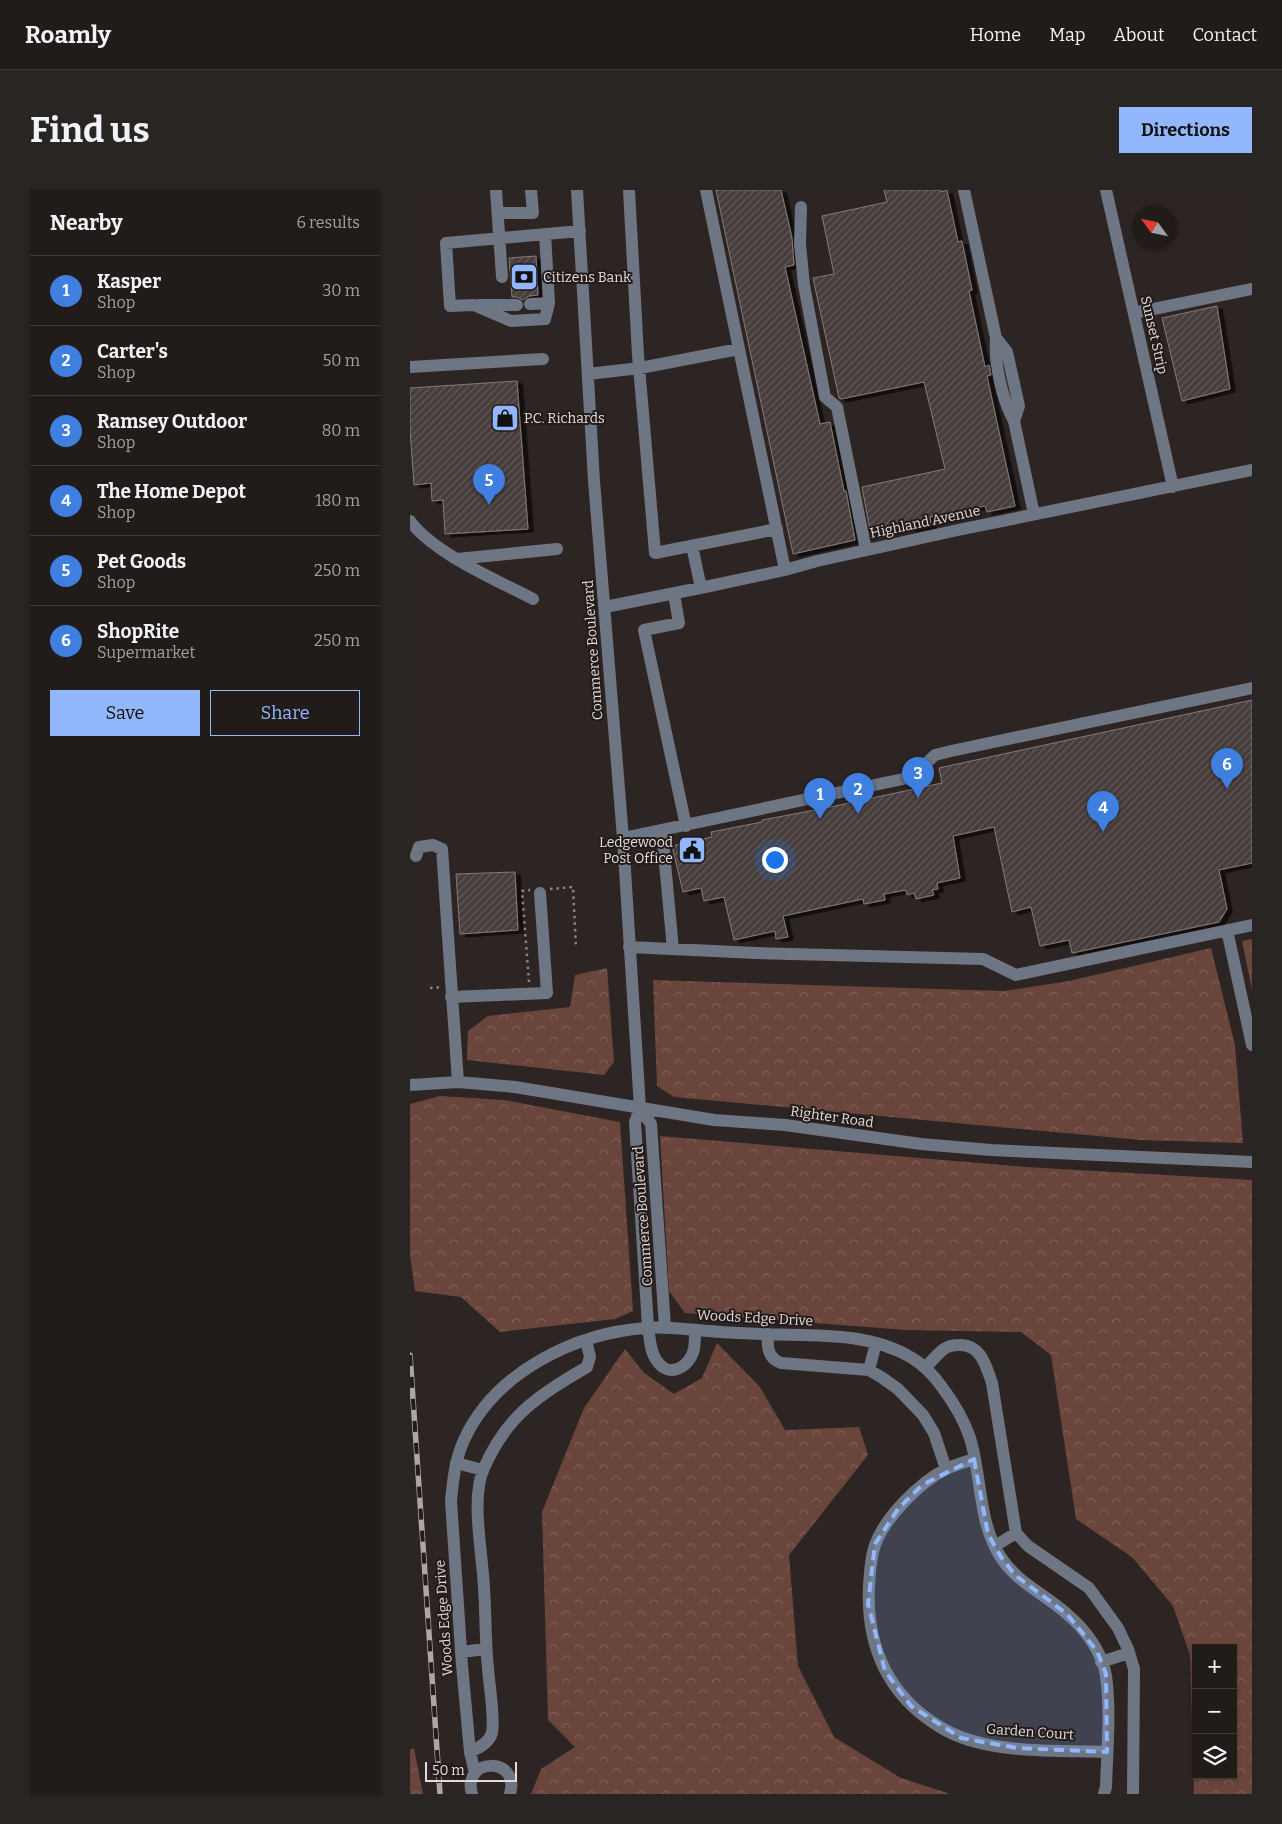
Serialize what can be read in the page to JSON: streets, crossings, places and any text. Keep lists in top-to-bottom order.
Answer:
{
  "streets": {
    "street": [
      "Sunset Strip",
      "Highland Avenue",
      "Commerce Boulevard",
      "Righter Road",
      "Woods Edge Drive",
      "Garden Court"
    ]
  },
  "crossings": [
    ["Sunset Strip", "Highland Avenue"],
    ["Highland Avenue", "Commerce Boulevard"],
    ["Commerce Boulevard", "Righter Road"],
    ["Commerce Boulevard", "Woods Edge Drive"],
    ["Woods Edge Drive", "Garden Court"]
  ],
  "places": {
    "bank": ["Citizens Bank"],
    "shop": ["P.C. Richards"],
    "public building": ["Ledgewood Post Office"]
  },
  "scale_bar": "50 m",
  "north": "top left",
  "page": {
    "header": "Roamly",
    "nav": [
      "Home",
      "Map",
      "About",
      "Contact"
    ],
    "buttons": [
      "Directions",
      ["Save", "Share"]
    ],
    "title": "Find us",
    "heading": ["Nearby", "6 results"],
    "list": [
      {
        "mark": "1",
        "name": "Kasper",
        "note": "Shop",
        "value": "30 m"
      },
      {
        "mark": "2",
        "name": "Carter's",
        "note": "Shop",
        "value": "50 m"
      },
      {
        "mark": "3",
        "name": "Ramsey Outdoor",
        "note": "Shop",
        "value": "80 m"
      },
      {
        "mark": "4",
        "name": "The Home Depot",
        "note": "Shop",
        "value": "180 m"
      },
      {
        "mark": "5",
        "name": "Pet Goods",
        "note": "Shop",
        "value": "250 m"
      },
      {
        "mark": "6",
        "name": "ShopRite",
        "note": "Supermarket",
        "value": "250 m"
      }
    ],
    "pins": [
      "5",
      "6",
      "3",
      "2",
      "1",
      "4"
    ],
    "map_buttons": ["+", "−"],
    "scale": "50 m"
  }
}
